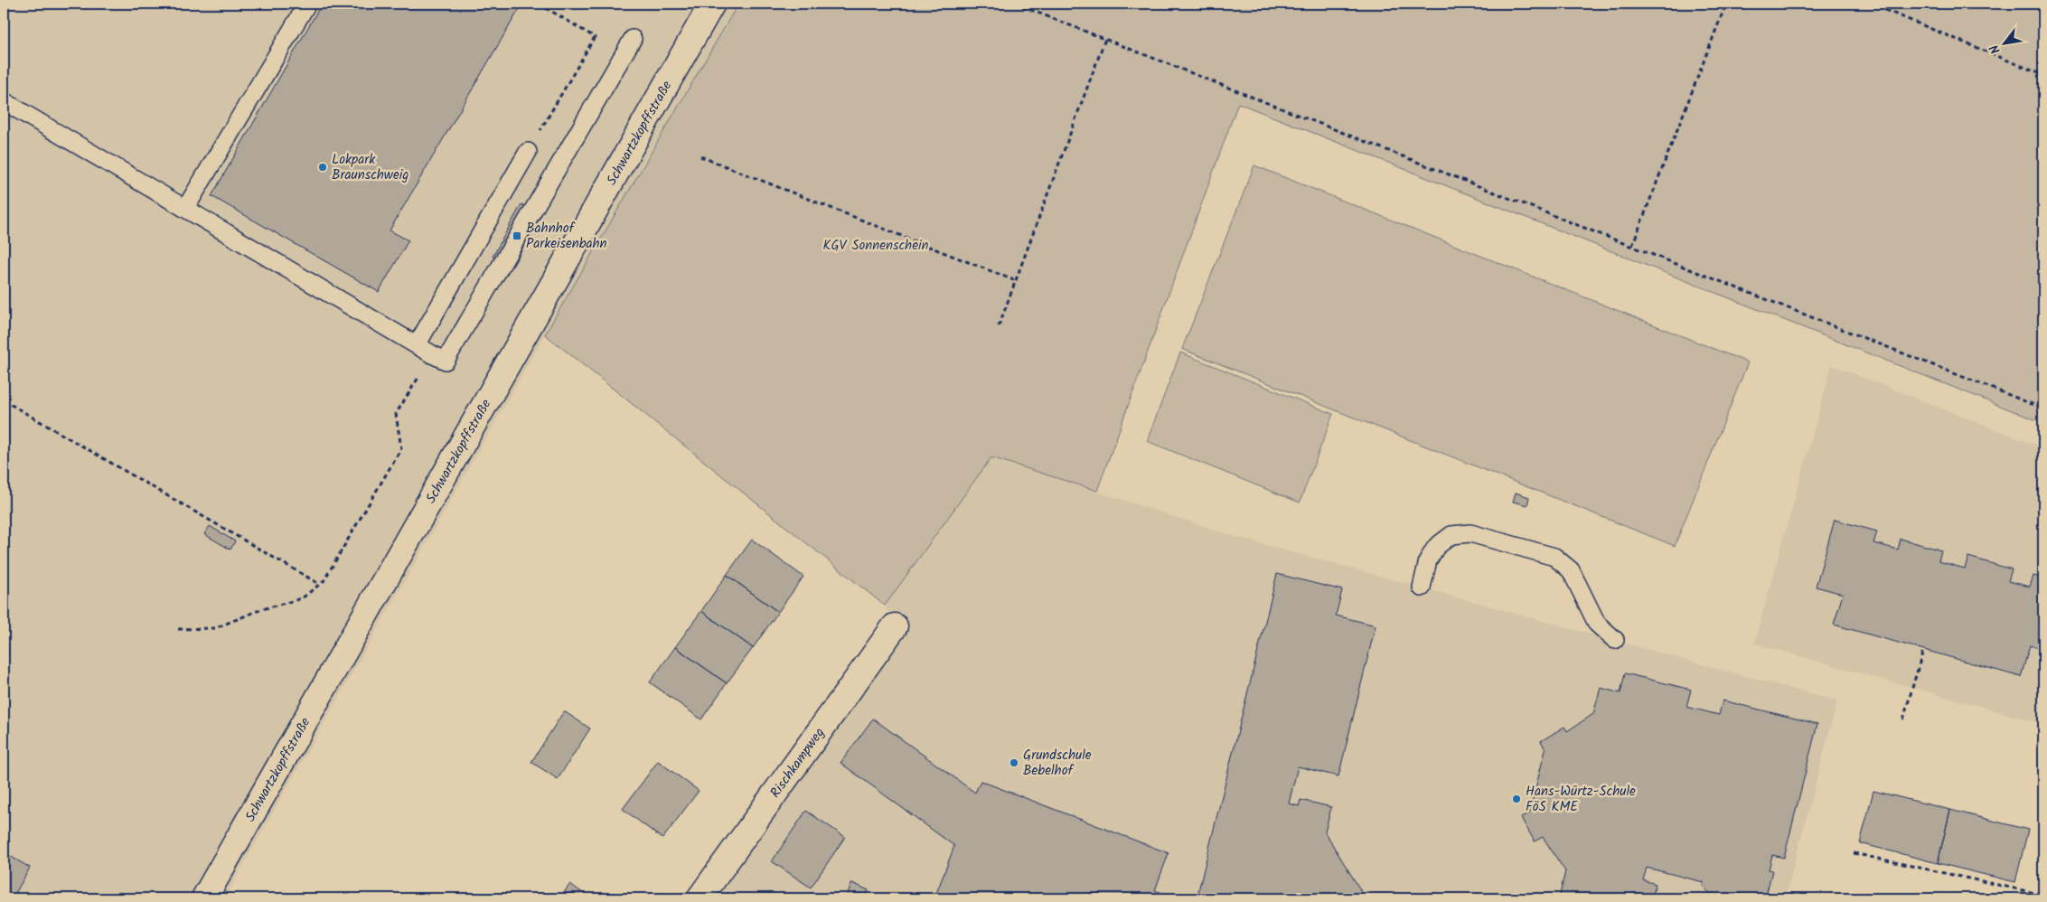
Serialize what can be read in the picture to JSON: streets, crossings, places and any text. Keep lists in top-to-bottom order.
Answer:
{
  "streets": {
    "street": ["Schwartzkopffstraße", "Rischkampweg"]
  },
  "parks": ["KGV Sonnenschein"],
  "places": {
    "other": ["Lokpark Braunschweig", "Grundschule Bebelhof", "Hans-Würtz-Schule FöS KME"],
    "transit": ["Bahnhof Parkeisenbahn"]
  },
  "north": "bottom left"
}
